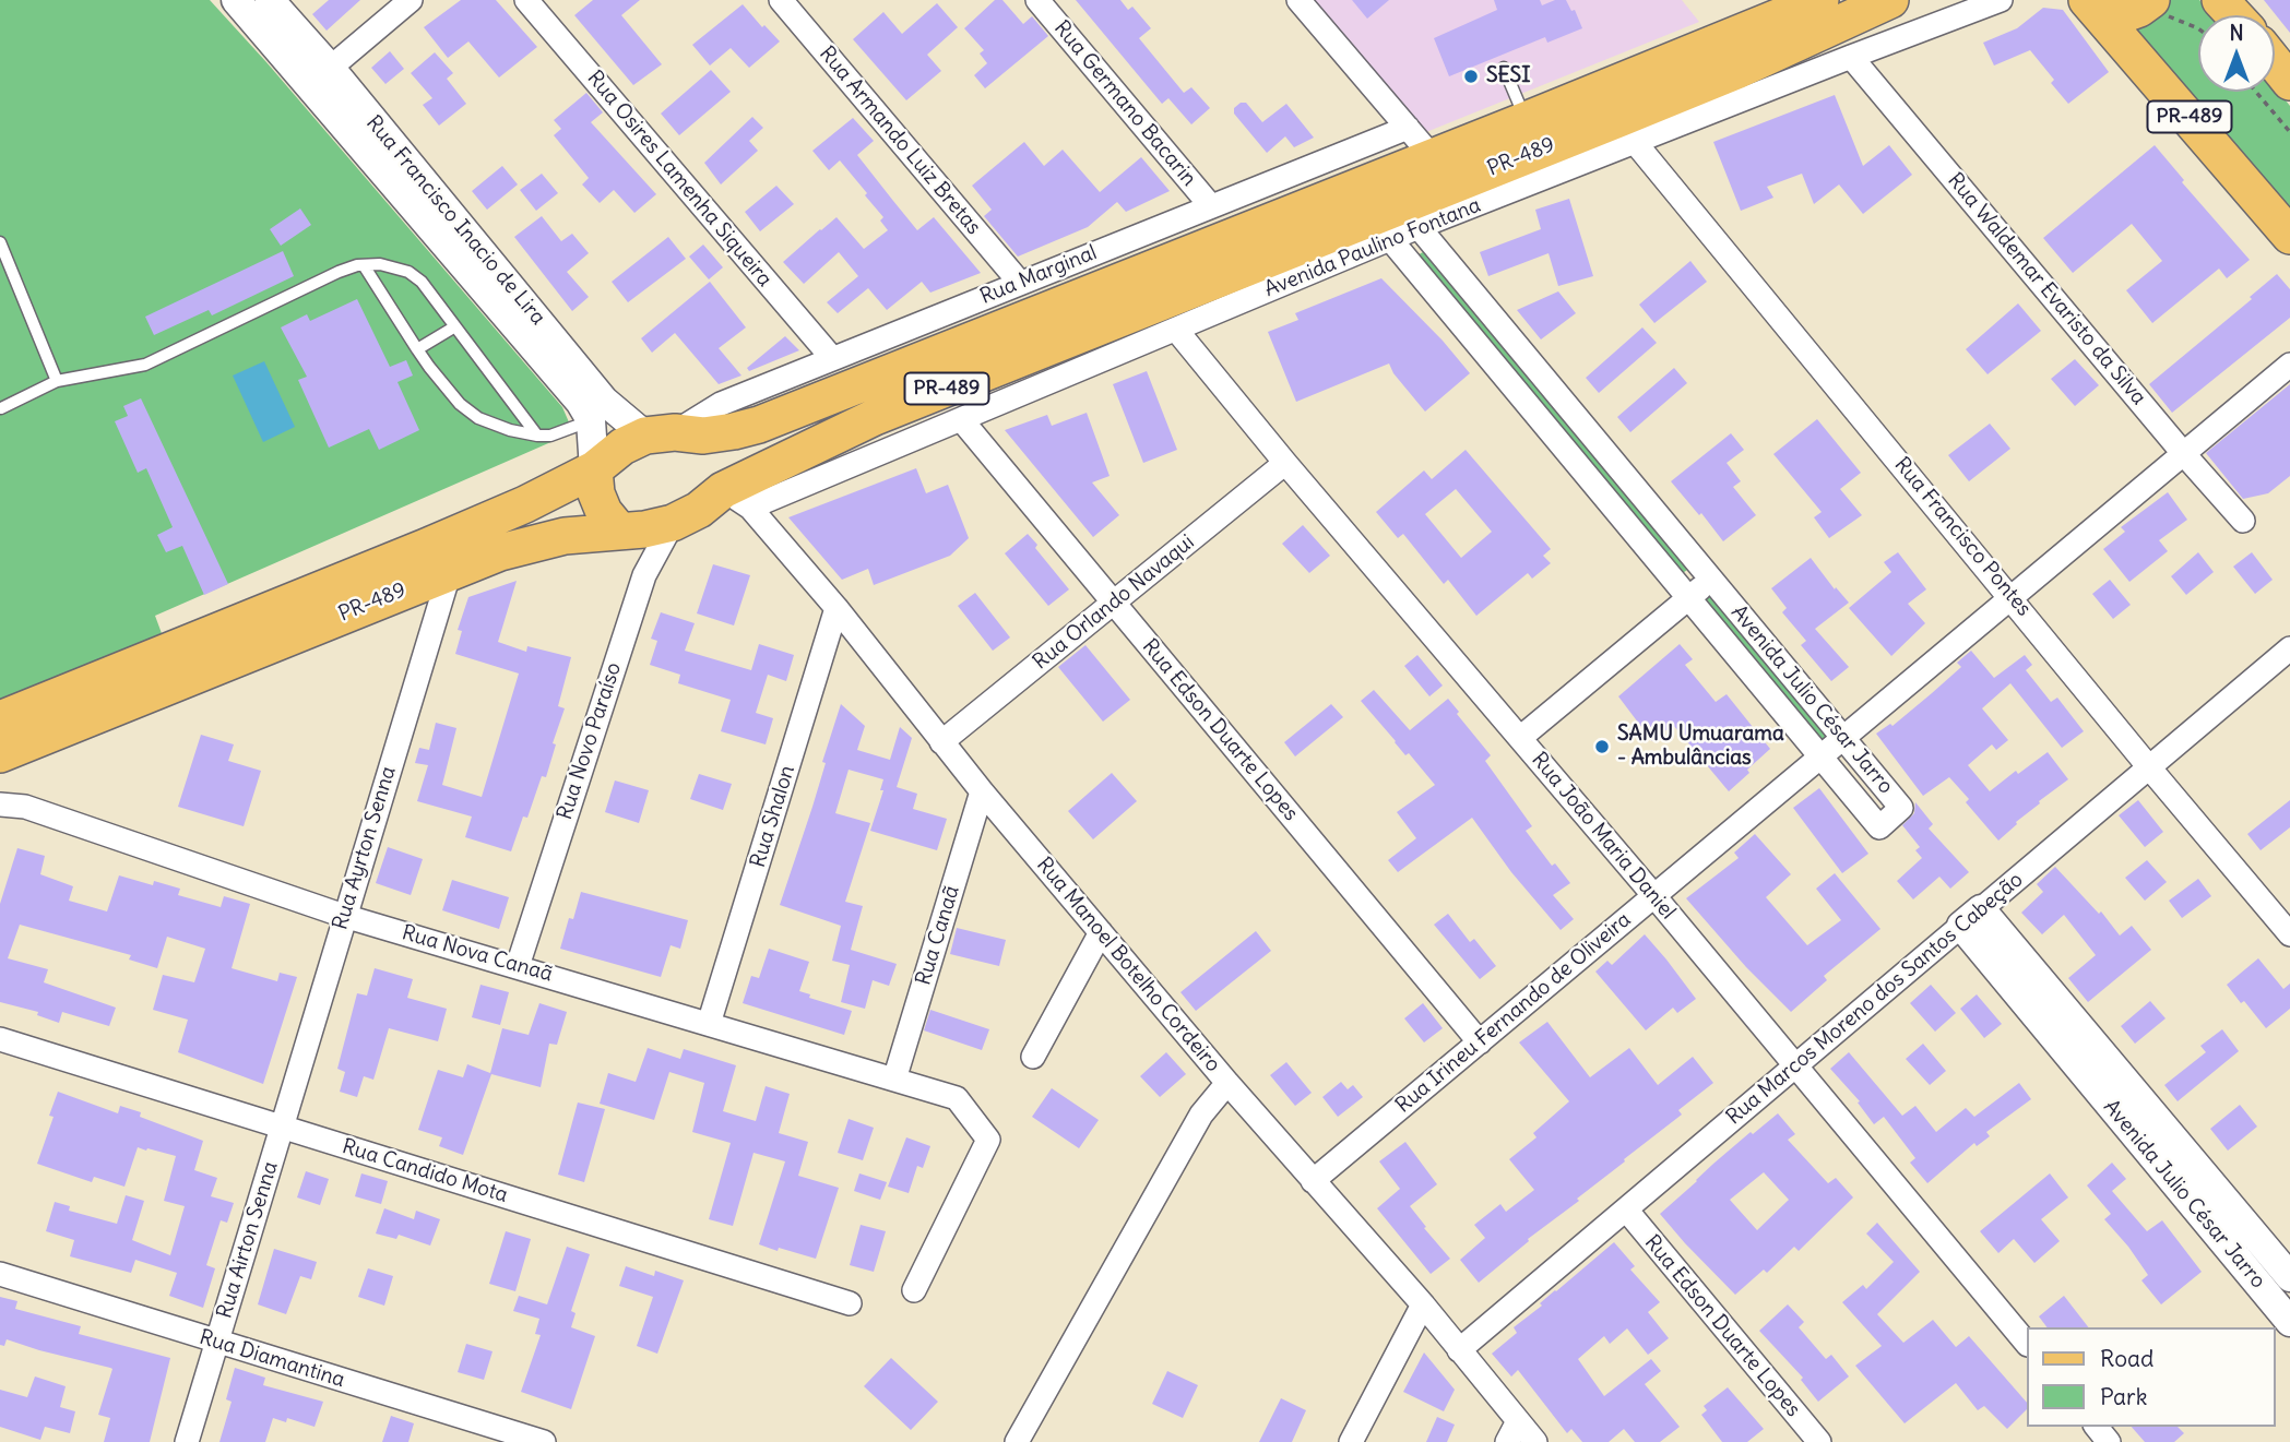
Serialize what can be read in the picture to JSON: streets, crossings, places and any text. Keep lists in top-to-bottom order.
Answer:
{
  "streets": {
    "main road": ["PR-489"],
    "street": [
      "Rua Germano Bacarin",
      "Rua Armando Luiz Bretas",
      "Rua Osires Lamenha Siqueira",
      "Rua Francisco Inacio de Lira",
      "Avenida Paulino Fontana",
      "Rua Marginal",
      "Rua Waldemar Evaristo da Silva",
      "Rua Francisco Pontes",
      "Rua Orlando Navaqui",
      "Avenida Julio César Jarro",
      "Rua Edson Duarte Lopes",
      "Rua Novo Paraíso",
      "Rua Shalon",
      "Rua João Maria Daniel",
      "Rua Ayrton Senna",
      "Rua Canaã",
      "Rua Nova Canaã",
      "Rua Manoel Botelho Cordeiro",
      "Rua Marcos Moreno dos Santos Cabeção",
      "Rua Irineu Fernando de Oliveira",
      "Rua Candido Mota",
      "Rua Airton Senna",
      "Rua Diamantina"
    ]
  },
  "crossings": [
    ["Rua Germano Bacarin", "Rua Marginal"],
    ["PR-489", "Rua Francisco Inacio de Lira"],
    ["PR-489", "Avenida Paulino Fontana"],
    ["PR-489", "Rua Marginal"],
    ["PR-489", "Rua Novo Paraíso"],
    ["PR-489", "Rua Ayrton Senna"],
    ["PR-489", "Rua Manoel Botelho Cordeiro"],
    ["Rua Armando Luiz Bretas", "Rua Marginal"],
    ["Rua Osires Lamenha Siqueira", "Rua Marginal"],
    ["Rua Francisco Inacio de Lira", "Rua Marginal"],
    ["Avenida Paulino Fontana", "Rua Waldemar Evaristo da Silva"],
    ["Avenida Paulino Fontana", "Rua Francisco Pontes"],
    ["Avenida Paulino Fontana", "Avenida Julio César Jarro"],
    ["Avenida Paulino Fontana", "Rua Edson Duarte Lopes"],
    ["Avenida Paulino Fontana", "Rua João Maria Daniel"],
    ["Avenida Paulino Fontana", "Rua Manoel Botelho Cordeiro"],
    ["Rua Francisco Pontes", "Rua Marcos Moreno dos Santos Cabeção"],
    ["Rua Orlando Navaqui", "Rua Edson Duarte Lopes"],
    ["Rua Orlando Navaqui", "Rua João Maria Daniel"],
    ["Rua Orlando Navaqui", "Rua Manoel Botelho Cordeiro"],
    ["Avenida Julio César Jarro", "Rua Marcos Moreno dos Santos Cabeção"],
    ["Avenida Julio César Jarro", "Rua Irineu Fernando de Oliveira"],
    ["Rua Edson Duarte Lopes", "Rua Marcos Moreno dos Santos Cabeção"],
    ["Rua Edson Duarte Lopes", "Rua Irineu Fernando de Oliveira"],
    ["Rua Novo Paraíso", "Rua Nova Canaã"],
    ["Rua Shalon", "Rua Nova Canaã"],
    ["Rua Shalon", "Rua Manoel Botelho Cordeiro"],
    ["Rua João Maria Daniel", "Rua Marcos Moreno dos Santos Cabeção"],
    ["Rua João Maria Daniel", "Rua Irineu Fernando de Oliveira"],
    ["Rua Ayrton Senna", "Rua Nova Canaã"],
    ["Rua Ayrton Senna", "Rua Candido Mota"],
    ["Rua Ayrton Senna", "Rua Airton Senna"],
    ["Rua Canaã", "Rua Nova Canaã"],
    ["Rua Canaã", "Rua Manoel Botelho Cordeiro"],
    ["Rua Manoel Botelho Cordeiro", "Rua Marcos Moreno dos Santos Cabeção"],
    ["Rua Manoel Botelho Cordeiro", "Rua Irineu Fernando de Oliveira"],
    ["Rua Candido Mota", "Rua Airton Senna"],
    ["Rua Airton Senna", "Rua Diamantina"]
  ],
  "places": ["SESI", "SAMU Umuarama - Ambulâncias"],
  "legend": ["Road", "Park"],
  "north": "top"
}
